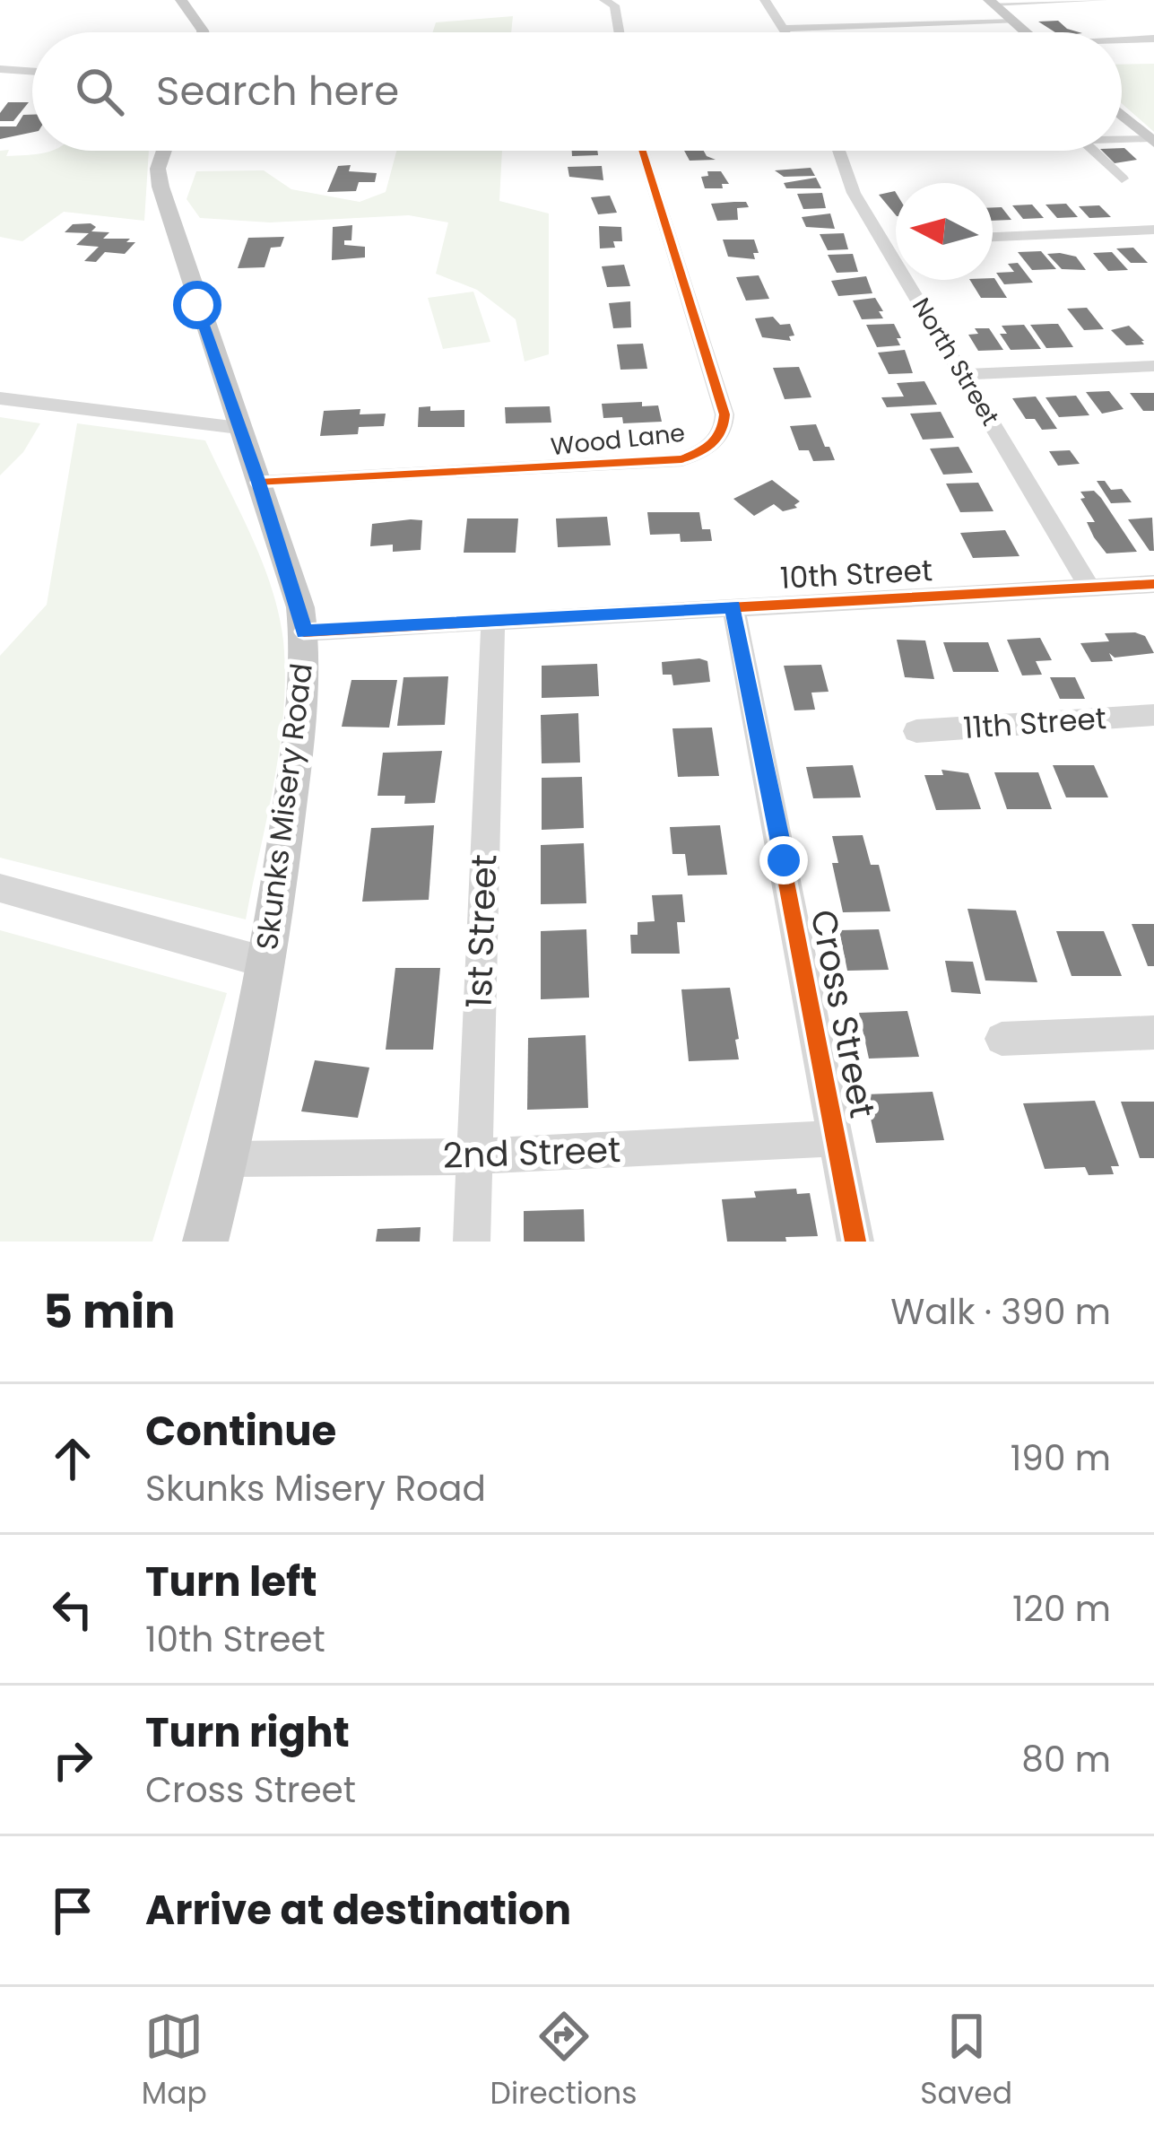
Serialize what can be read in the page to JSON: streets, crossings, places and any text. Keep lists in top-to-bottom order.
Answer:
{
  "streets": {
    "main road": ["Skunks Misery Road"],
    "street": [
      "North Street",
      "Wood Lane",
      "10th Street",
      "11th Street",
      "1st Street",
      "Cross Street",
      "2nd Street"
    ]
  },
  "crossings": [
    ["North Street", "10th Street"],
    ["Wood Lane", "Skunks Misery Road"],
    ["10th Street", "Skunks Misery Road"],
    ["10th Street", "1st Street"],
    ["10th Street", "Cross Street"],
    ["Skunks Misery Road", "2nd Street"],
    ["1st Street", "2nd Street"],
    ["Cross Street", "2nd Street"]
  ],
  "north": "left",
  "page": {
    "search": "Search here",
    "heading": ["5 min", "Walk · 390 m"],
    "list": [
      ["Continue", "Skunks Misery Road", "190 m"],
      ["Turn left", "10th Street", "120 m"],
      ["Turn right", "Cross Street", "80 m"],
      "Arrive at destination"
    ],
    "nav": ["Map", "Directions", "Saved"]
  }
}
